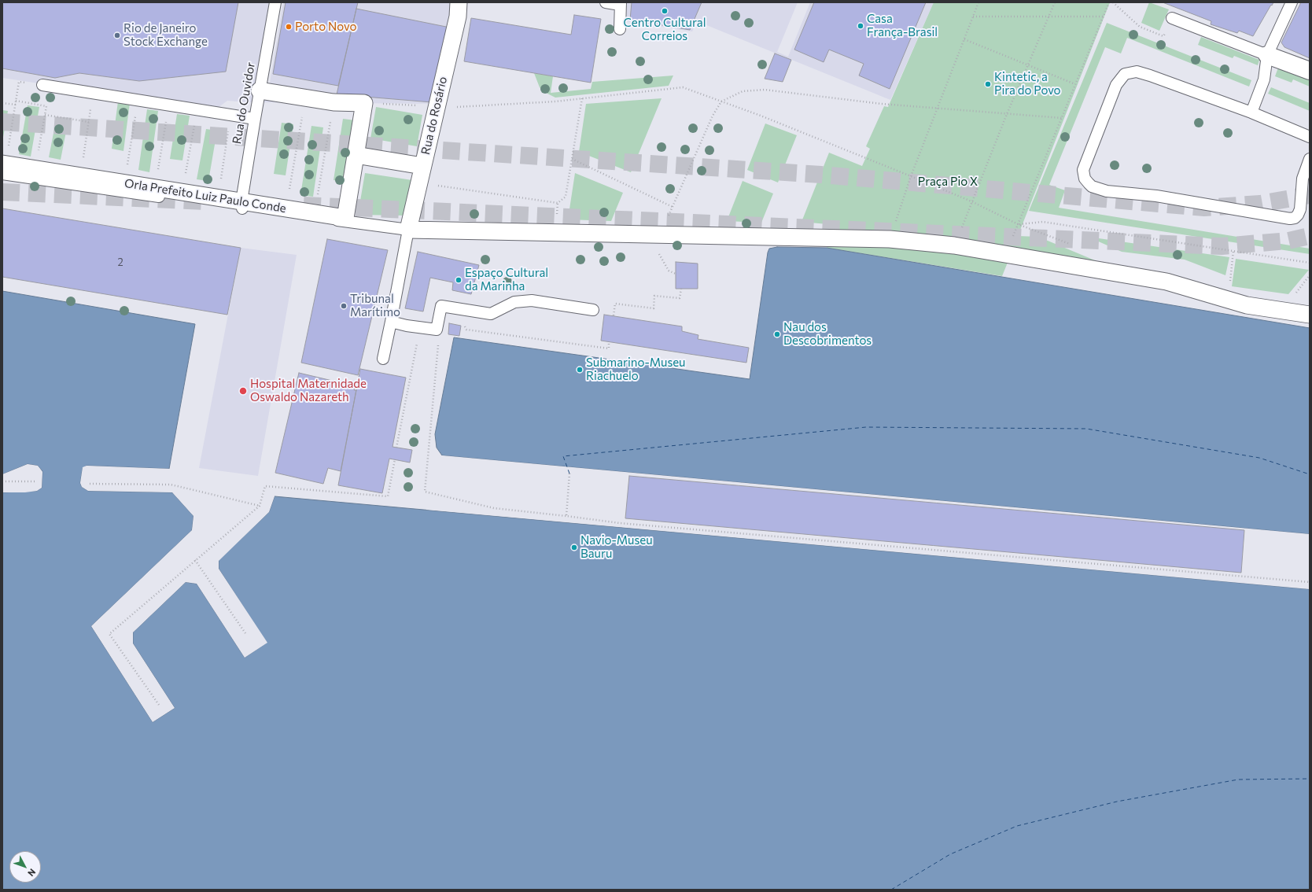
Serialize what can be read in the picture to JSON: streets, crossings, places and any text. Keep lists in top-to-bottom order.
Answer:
{
  "streets": {
    "street": ["Rua do Rosário", "Orla Prefeito Luiz Paulo Conde"],
    "lane": ["Rua do Ouvidor"]
  },
  "crossings": [
    ["Rua do Ouvidor", "Orla Prefeito Luiz Paulo Conde"]
  ],
  "parks": ["Praça Pio X"],
  "places": [
    "Centro Cultural Correios",
    "Casa França-Brasil",
    "Porto Novo",
    "Rio de Janeiro Stock Exchange",
    "Kintetic, a Pira do Povo",
    "Espaço Cultural da Marinha",
    "Tribunal Marítimo",
    "Nau dos Descobrimentos",
    "Submarino-Museu Riachuelo",
    "Hospital Maternidade Oswaldo Nazareth",
    "Navio-Museu Bauru"
  ],
  "house_numbers": ["2"],
  "north": "bottom right"
}
